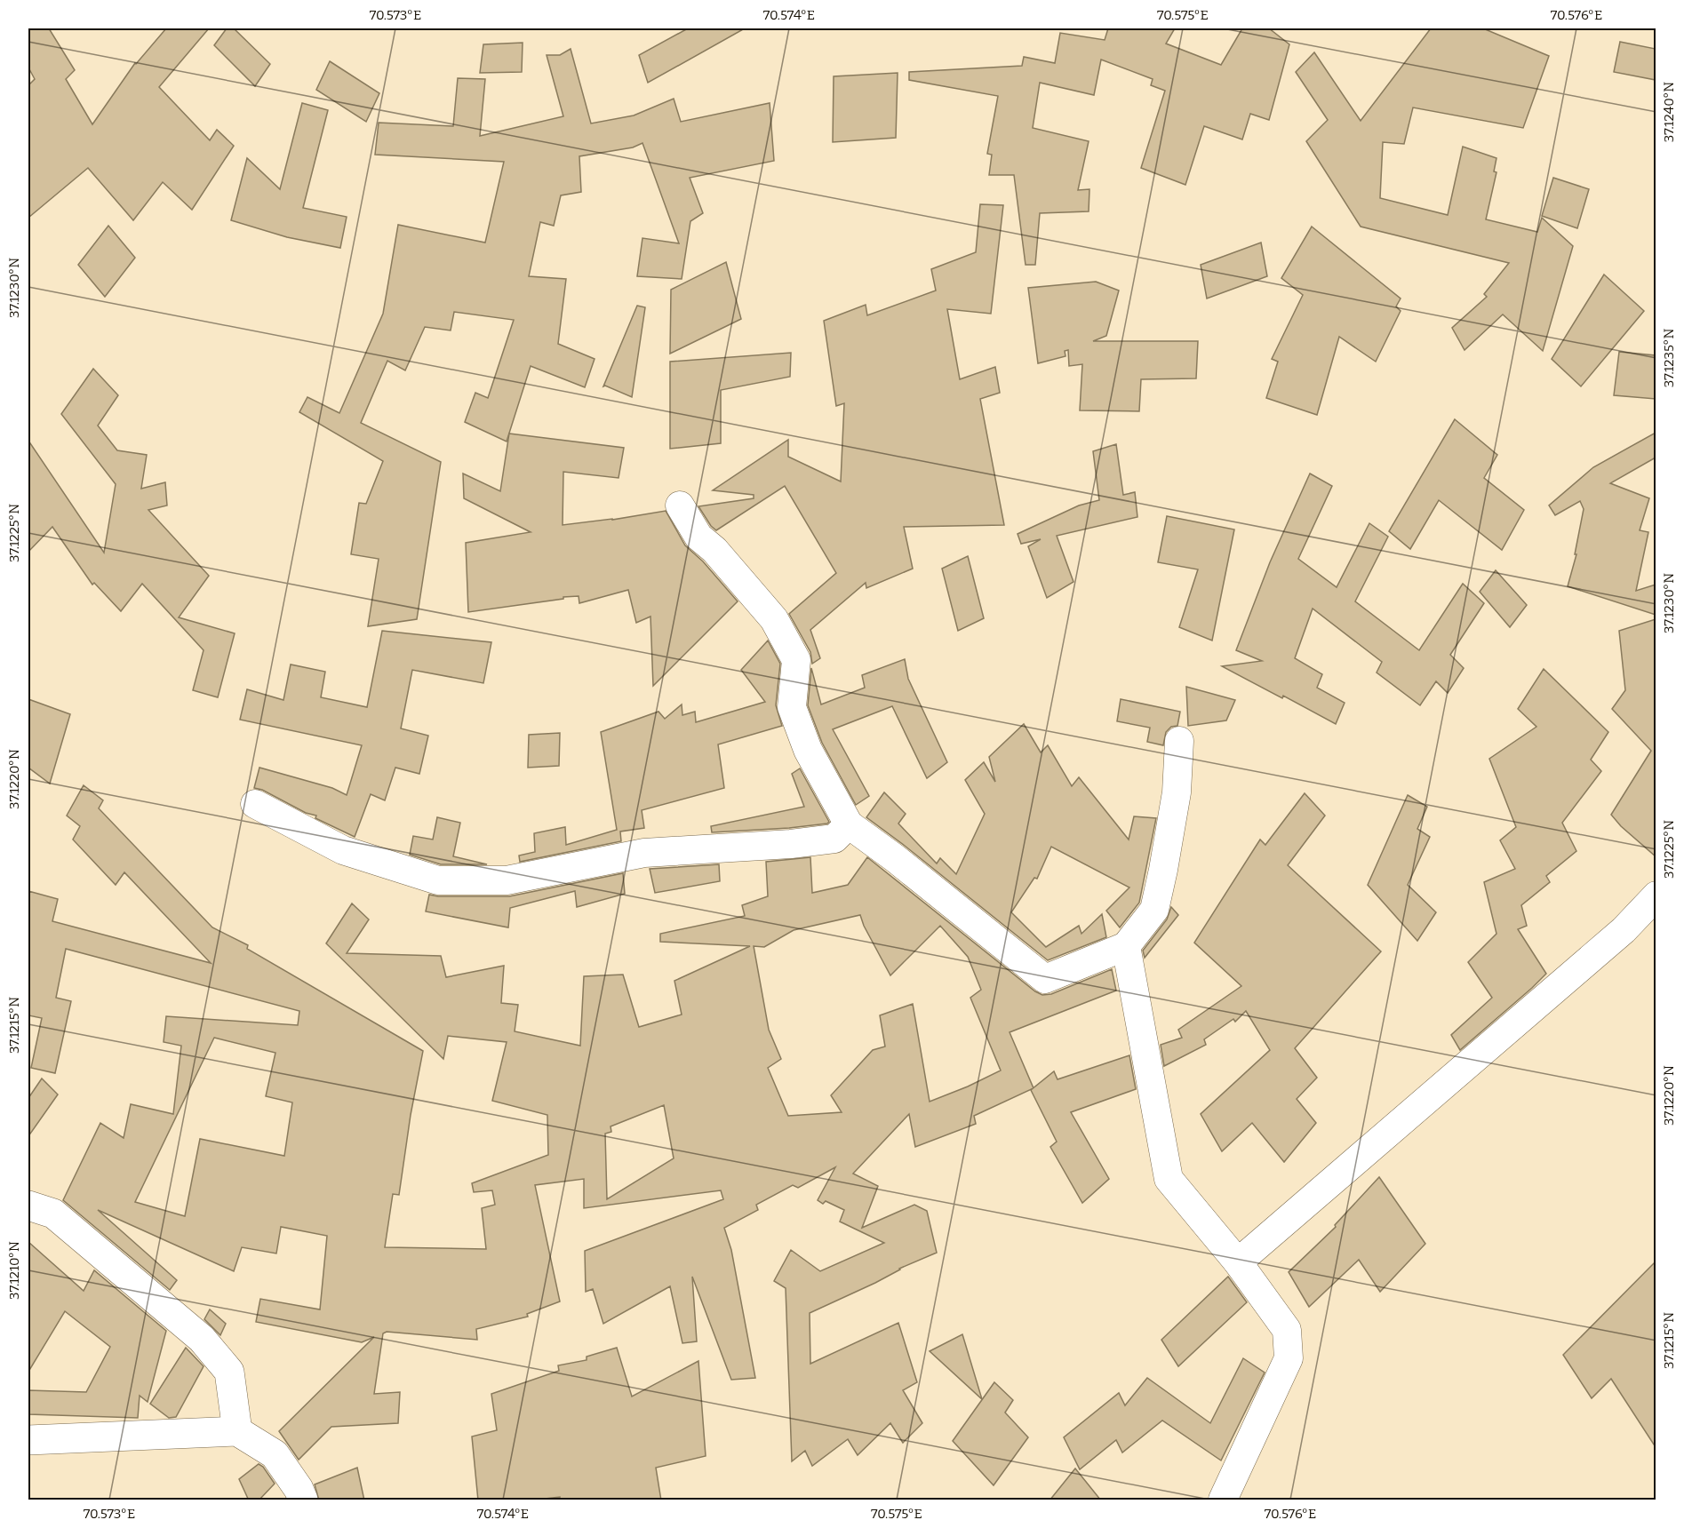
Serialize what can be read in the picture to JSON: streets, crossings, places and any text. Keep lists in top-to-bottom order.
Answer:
{
  "coordinates": [
    "70.573°E",
    "70.574°E",
    "70.575°E",
    "70.576°E",
    "37.1240°N",
    "37.1230°N",
    "37.1235°N",
    "37.1225°N",
    "37.1220°N",
    "37.1215°N",
    "37.1210°N"
  ]
}
